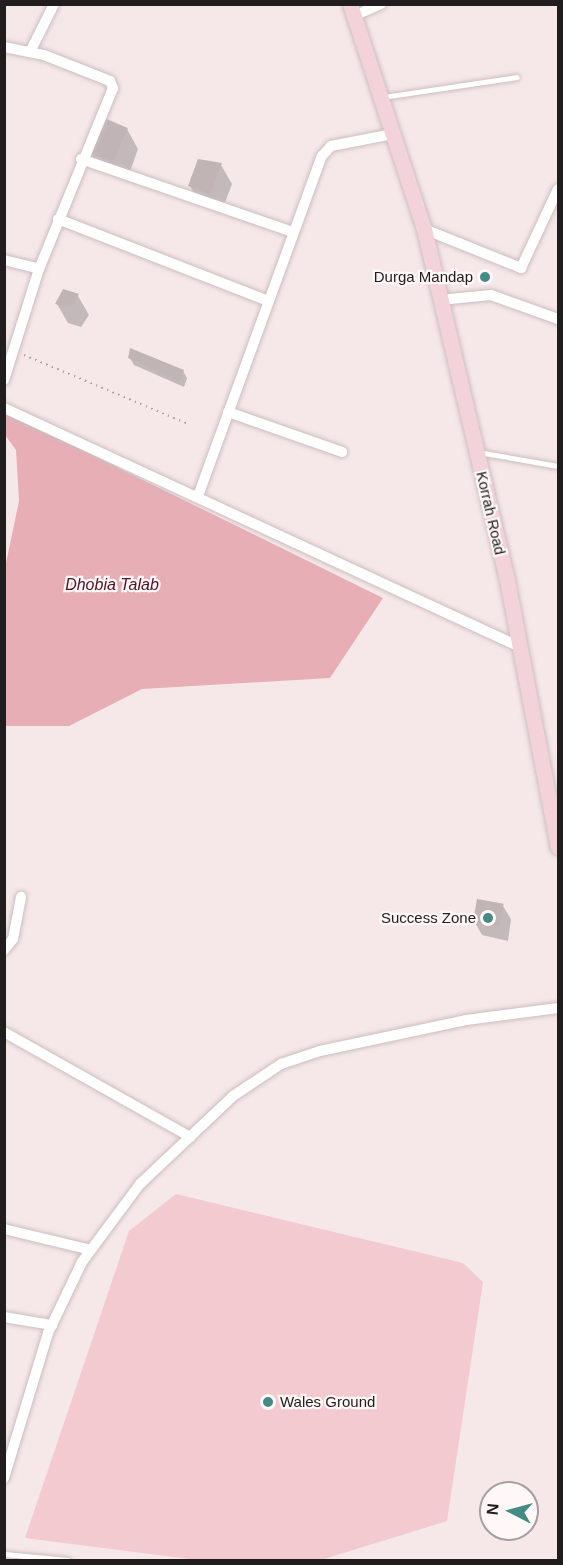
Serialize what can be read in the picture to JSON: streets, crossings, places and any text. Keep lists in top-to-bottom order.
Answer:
{
  "streets": {
    "main road": ["Korrah Road"]
  },
  "water": ["Dhobia Talab"],
  "places": ["Durga Mandap", "Success Zone", "Wales Ground"],
  "north": "left"
}
